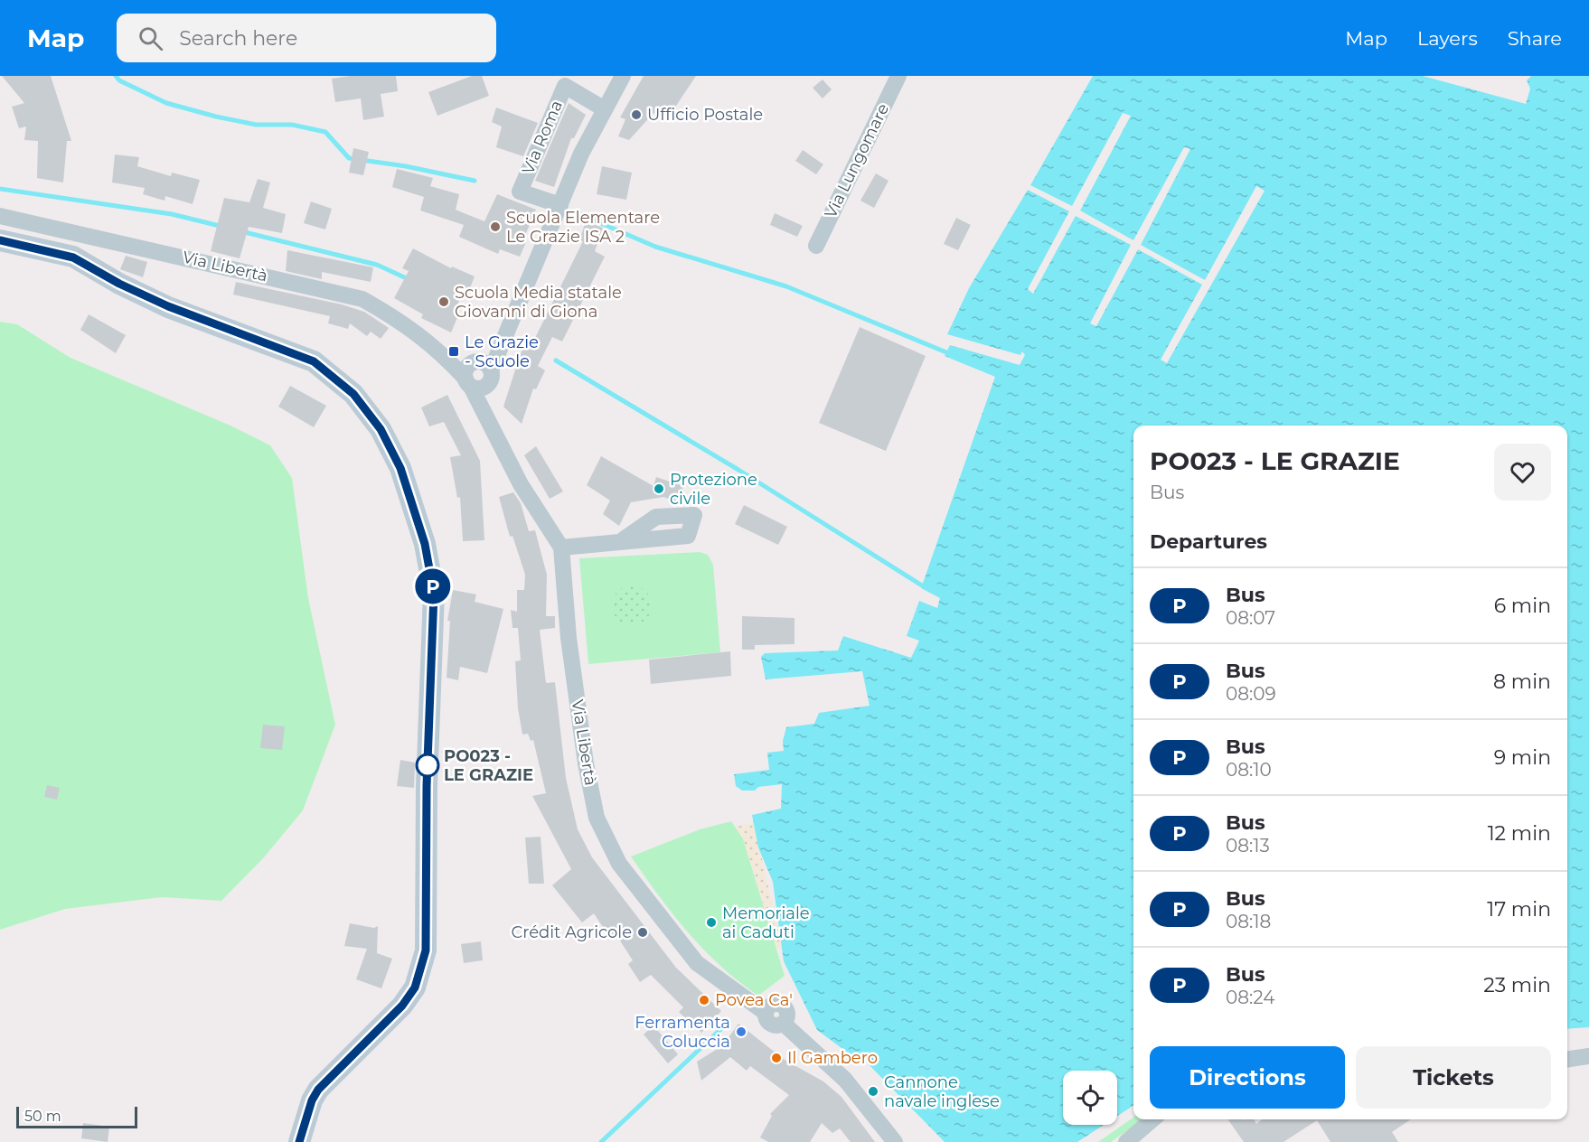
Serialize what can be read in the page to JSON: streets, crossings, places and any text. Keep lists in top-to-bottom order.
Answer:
{
  "streets": {
    "street": ["Via Roma", "Via Lungomare", "Via Libertà"]
  },
  "places": {
    "other": [
      "Ufficio Postale",
      "Scuola Elementare Le Grazie ISA 2",
      "Scuola Media statale Giovanni di Giona",
      "Protezione civile",
      "PO023 - LE GRAZIE",
      "Memoriale ai Caduti",
      "Crédit Agricole",
      "Povea Ca'",
      "Ferramenta Coluccia",
      "Il Gambero",
      "Cannone navale inglese"
    ],
    "transit": ["Le Grazie - Scuole"]
  },
  "lines": ["bus line P"],
  "scale_bar": "50 m",
  "page": {
    "header": "Map",
    "search": "Search here",
    "nav": ["Map", "Layers", "Share"],
    "on_map": "P",
    "heading": [
      ["PO023 - LE GRAZIE", "Bus"],
      "Departures"
    ],
    "list": [
      {
        "mark": "P",
        "name": "Bus",
        "note": "08:07",
        "value": "6 min"
      },
      {
        "mark": "P",
        "name": "Bus",
        "note": "08:09",
        "value": "8 min"
      },
      {
        "mark": "P",
        "name": "Bus",
        "note": "08:10",
        "value": "9 min"
      },
      {
        "mark": "P",
        "name": "Bus",
        "note": "08:13",
        "value": "12 min"
      },
      {
        "mark": "P",
        "name": "Bus",
        "note": "08:18",
        "value": "17 min"
      },
      {
        "mark": "P",
        "name": "Bus",
        "note": "08:24",
        "value": "23 min"
      }
    ],
    "buttons": ["Directions", "Tickets"],
    "scale": "50 m"
  }
}
